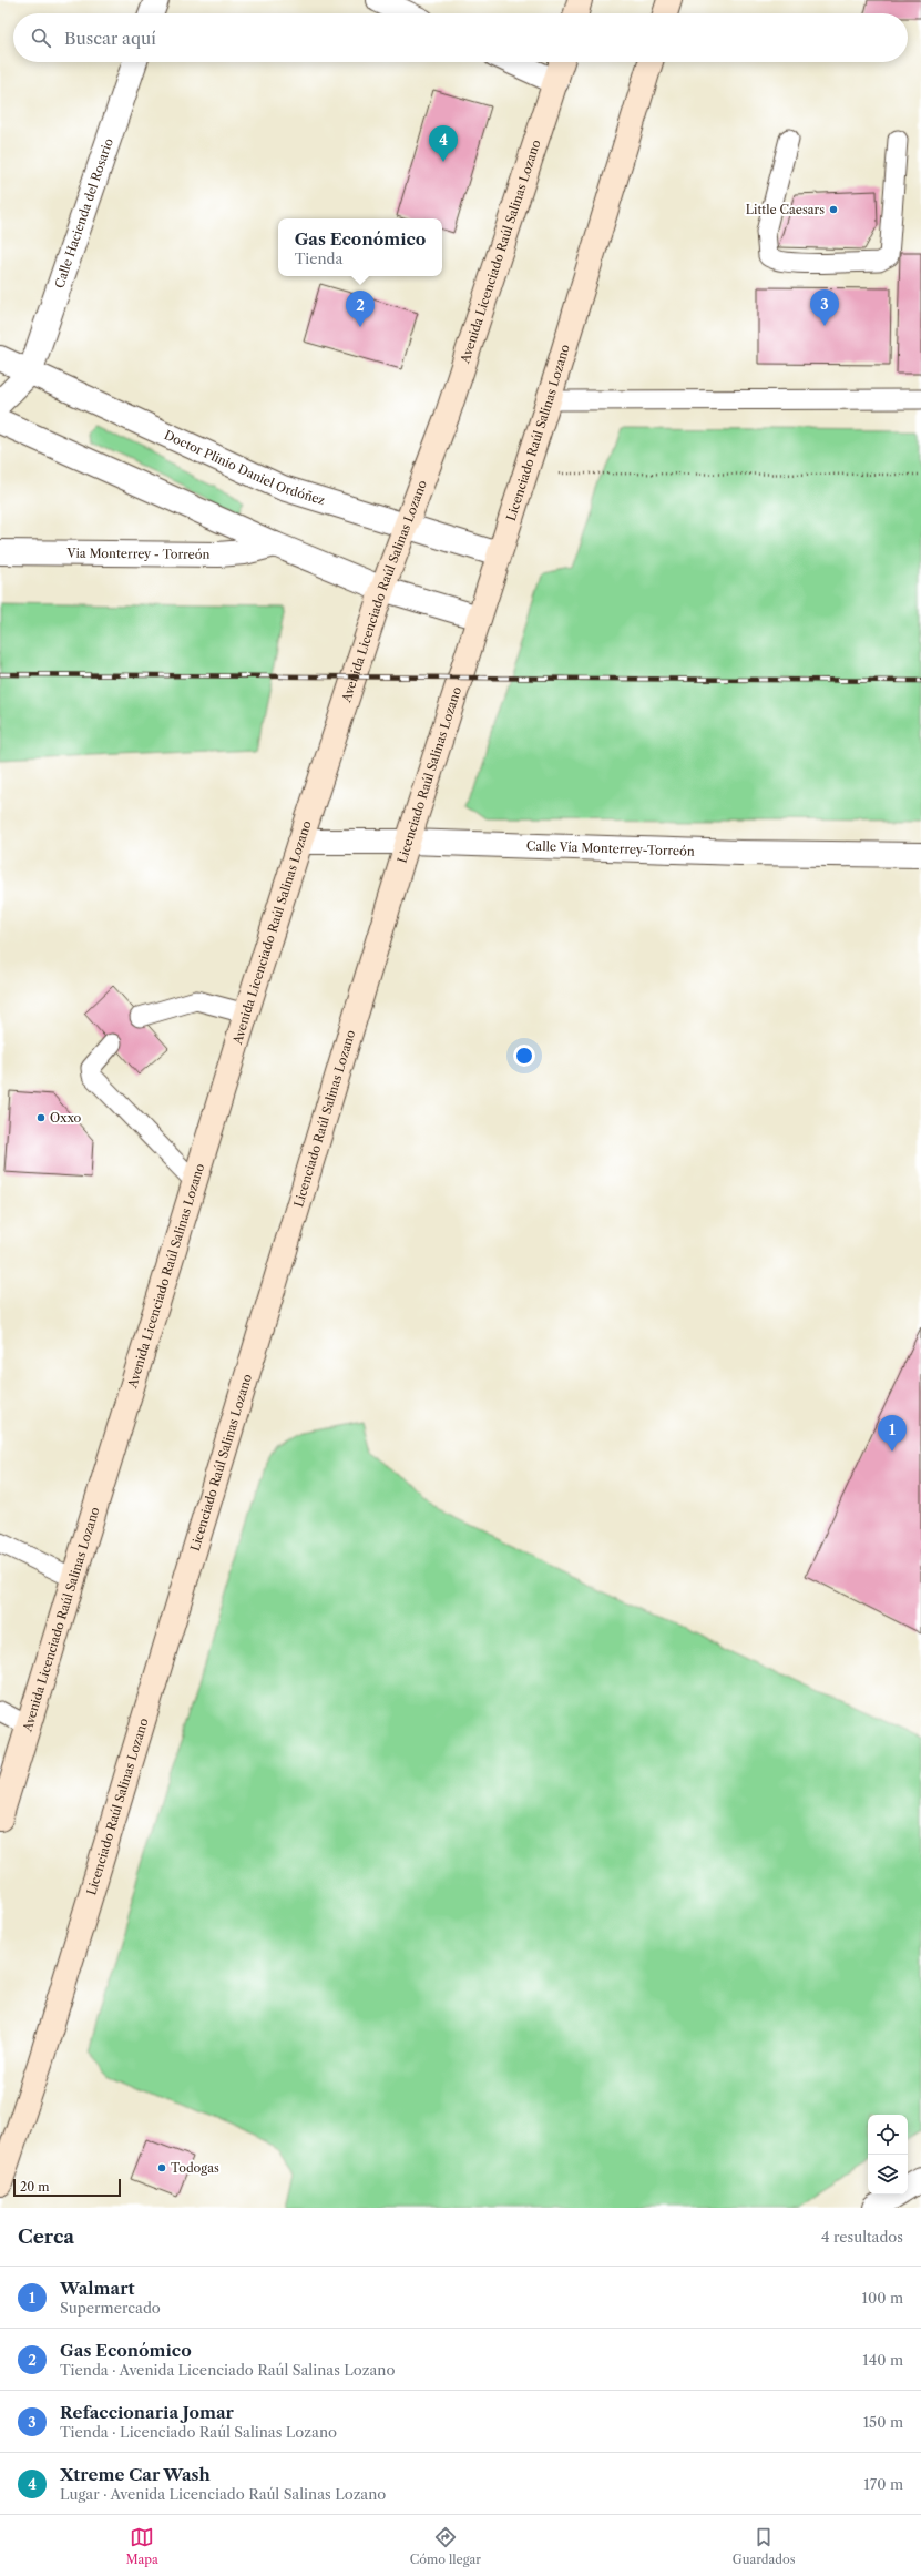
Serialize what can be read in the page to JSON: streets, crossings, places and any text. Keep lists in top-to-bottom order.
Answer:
{
  "streets": {
    "main road": ["Avenida Licenciado Raúl Salinas Lozano", "Licenciado Raúl Salinas Lozano"],
    "street": [
      "Calle Hacienda del Rosario",
      "Doctor Plinio Daniel Ordóñez",
      "Via Monterrey - Torreón",
      "Calle Vía Monterrey-Torreón"
    ]
  },
  "crossings": [
    ["Calle Hacienda del Rosario", "Doctor Plinio Daniel Ordóñez"],
    ["Avenida Licenciado Raúl Salinas Lozano", "Doctor Plinio Daniel Ordóñez"],
    ["Avenida Licenciado Raúl Salinas Lozano", "Calle Vía Monterrey-Torreón"],
    ["Licenciado Raúl Salinas Lozano", "Doctor Plinio Daniel Ordóñez"],
    ["Licenciado Raúl Salinas Lozano", "Calle Vía Monterrey-Torreón"]
  ],
  "places": ["Little Caesars", "Oxxo", "Todogas"],
  "scale_bar": "20 m",
  "page": {
    "search": "Buscar aquí",
    "pins": [
      "4",
      "3",
      "2",
      "1"
    ],
    "popup": ["Gas Económico", "Tienda"],
    "scale": "20 m",
    "heading": ["Cerca", "4 resultados"],
    "list": [
      {
        "mark": "1",
        "name": "Walmart",
        "note": "Supermercado",
        "value": "100 m"
      },
      {
        "mark": "2",
        "name": "Gas Económico",
        "note": "Tienda · Avenida Licenciado Raúl Salinas Lozano",
        "value": "140 m"
      },
      {
        "mark": "3",
        "name": "Refaccionaria Jomar",
        "note": "Tienda · Licenciado Raúl Salinas Lozano",
        "value": "150 m"
      },
      {
        "mark": "4",
        "name": "Xtreme Car Wash",
        "note": "Lugar · Avenida Licenciado Raúl Salinas Lozano",
        "value": "170 m"
      }
    ],
    "nav": ["Mapa", "Cómo llegar", "Guardados"]
  }
}
